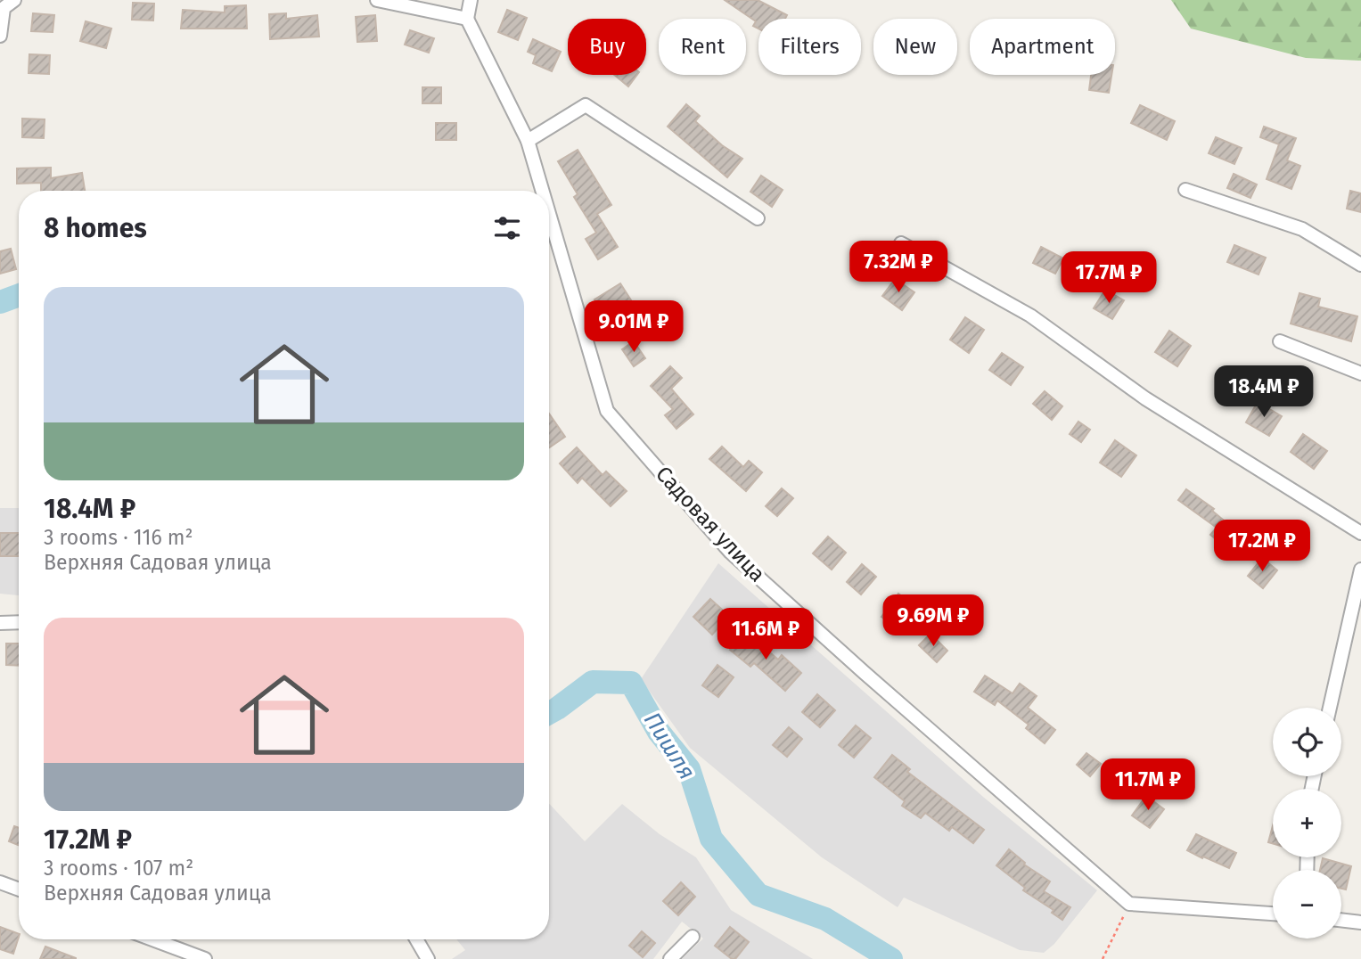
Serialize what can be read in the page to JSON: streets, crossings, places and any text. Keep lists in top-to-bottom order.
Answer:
{
  "streets": {
    "street": ["Садовая улица"]
  },
  "water": ["Пишля"],
  "page": {
    "chip": [
      "Buy",
      "Rent",
      "Filters",
      "New",
      "Apartment"
    ],
    "heading": "8 homes",
    "price": [
      "7.32M ₽",
      "17.7M ₽",
      "9.01M ₽",
      "18.4M ₽",
      "17.2M ₽",
      "9.69M ₽",
      "11.6M ₽",
      "11.7M ₽"
    ],
    "list": [
      {
        "name": "18.4M ₽",
        "note": "3 rooms · 116 m² · Верхняя Садовая улица"
      },
      {
        "name": "17.2M ₽",
        "note": "3 rooms · 107 m² · Верхняя Садовая улица"
      }
    ],
    "map_buttons": ["+", "−"]
  }
}
